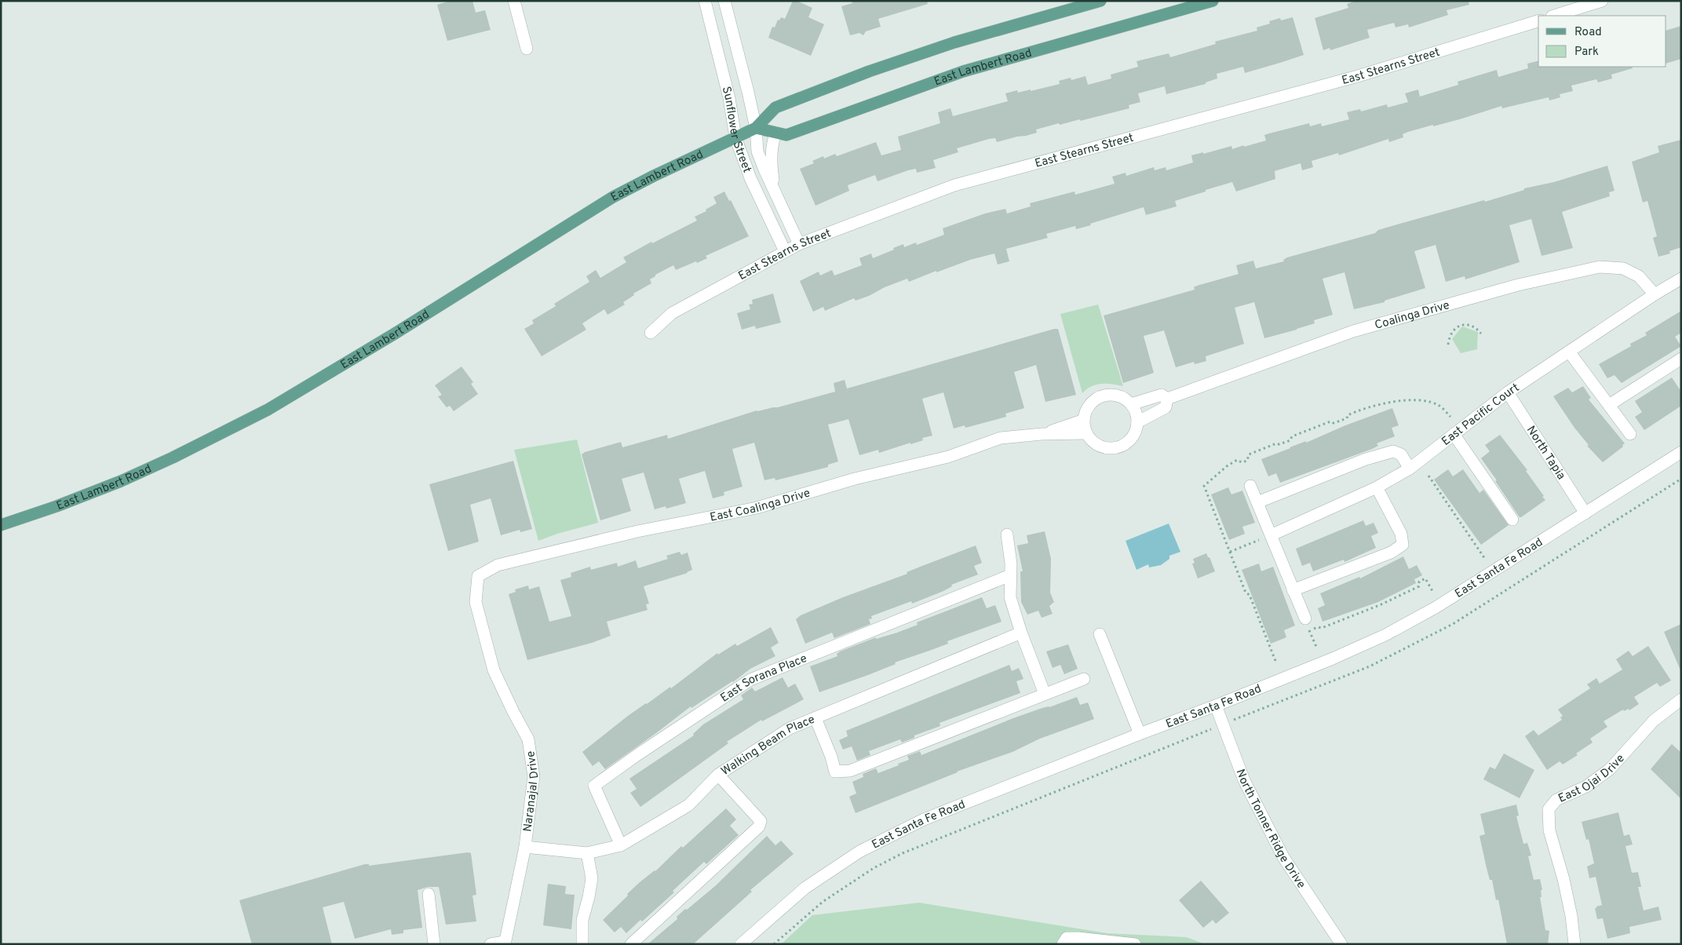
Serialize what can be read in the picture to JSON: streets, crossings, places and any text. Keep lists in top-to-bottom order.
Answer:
{
  "streets": {
    "main road": ["East Lambert Road"],
    "street": [
      "East Stearns Street",
      "Sunflower Street",
      "Coalinga Drive",
      "East Pacific Court",
      "North Tapia",
      "East Coalinga Drive",
      "East Santa Fe Road",
      "East Sorana Place",
      "Walking Beam Place",
      "East Ojai Drive",
      "Naranajal Drive",
      "North Tonner Ridge Drive"
    ]
  },
  "crossings": [
    ["East Stearns Street", "Sunflower Street"],
    ["East Lambert Road", "Sunflower Street"],
    ["Coalinga Drive", "East Pacific Court"],
    ["East Pacific Court", "North Tapia"],
    ["North Tapia", "East Santa Fe Road"],
    ["East Coalinga Drive", "Naranajal Drive"],
    ["East Santa Fe Road", "North Tonner Ridge Drive"],
    ["East Sorana Place", "Walking Beam Place"],
    ["Walking Beam Place", "Naranajal Drive"]
  ],
  "legend": ["Road", "Park"]
}
